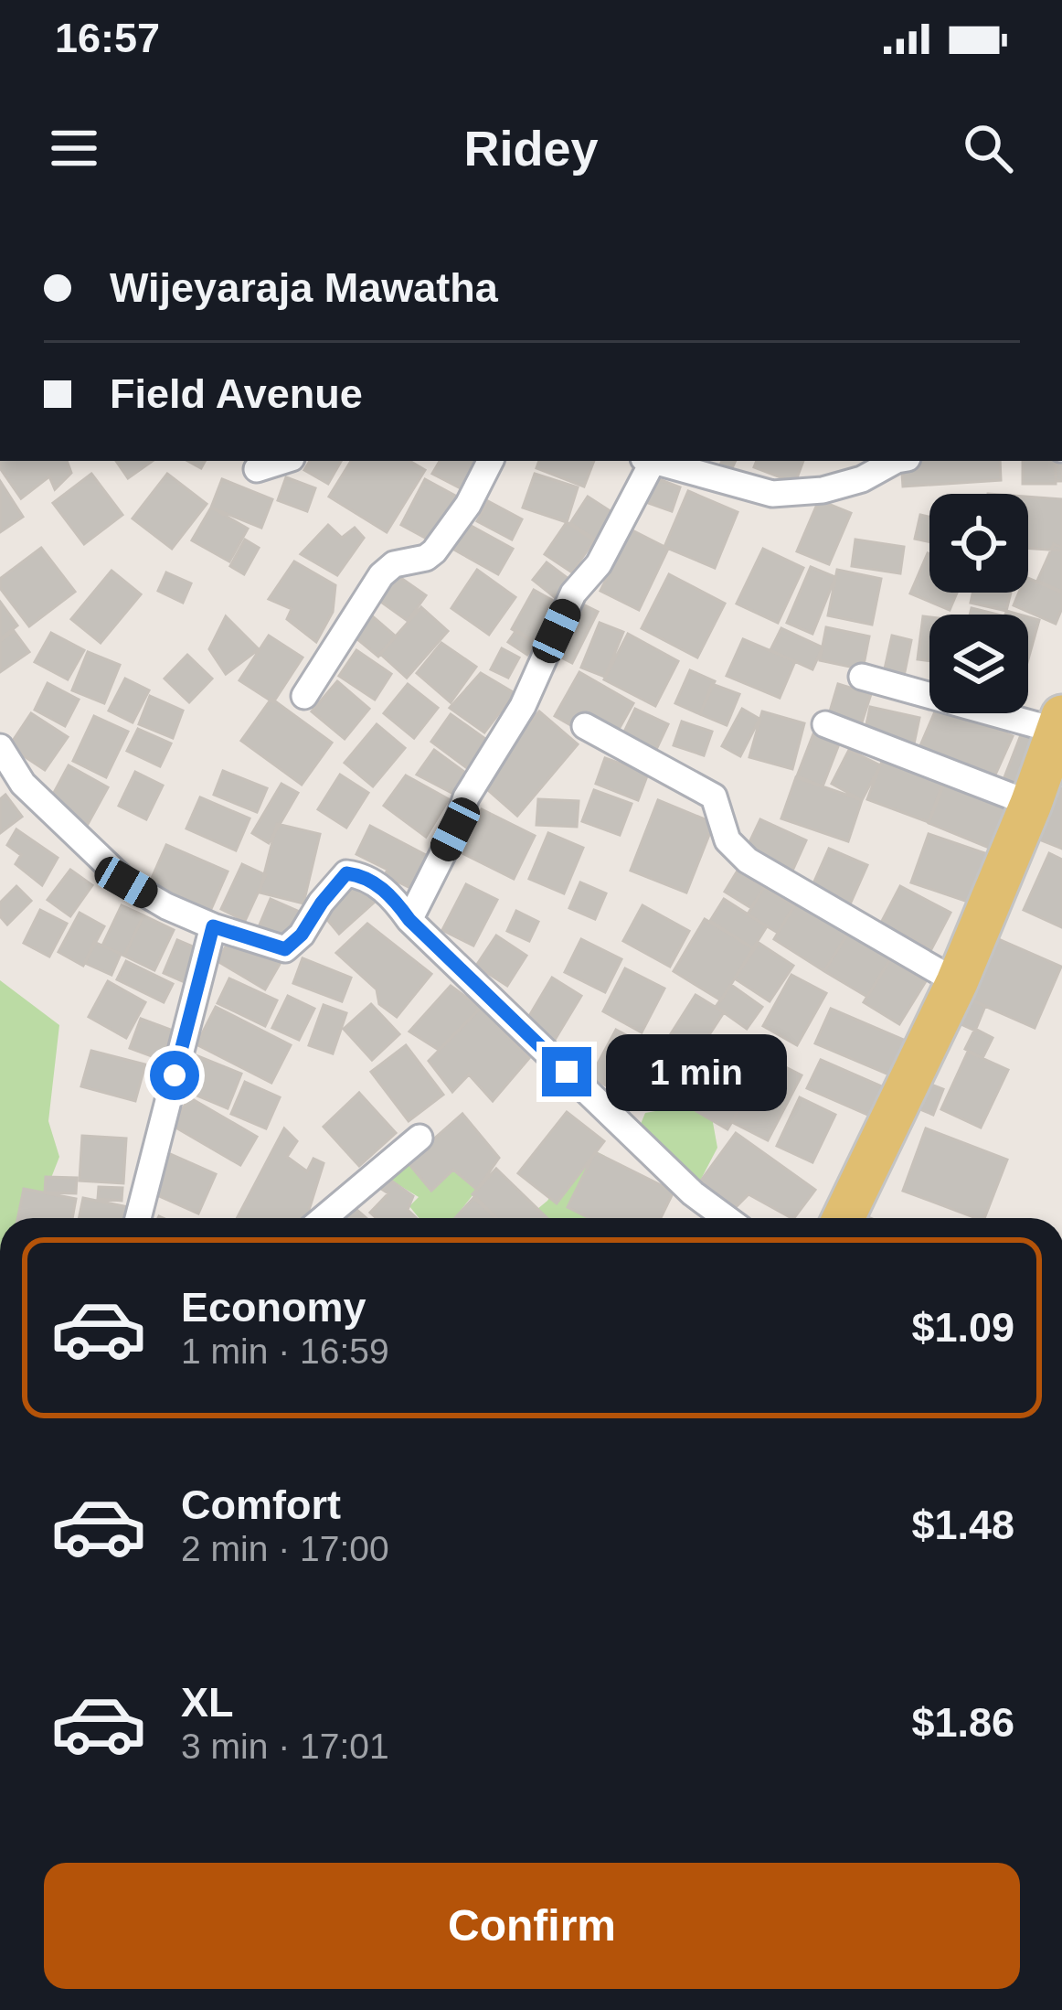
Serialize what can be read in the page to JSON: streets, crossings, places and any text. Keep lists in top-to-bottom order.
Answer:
{
  "page": {
    "status": "16:57",
    "header": "Ridey",
    "banner": ["Wijeyaraja Mawatha", "Field Avenue"],
    "bubble": "1 min",
    "list": [
      {
        "name": "Economy",
        "note": "1 min · 16:59",
        "value": "$1.09"
      },
      {
        "name": "Comfort",
        "note": "2 min · 17:00",
        "value": "$1.48"
      },
      {
        "name": "XL",
        "note": "3 min · 17:01",
        "value": "$1.86"
      }
    ],
    "buttons": "Confirm"
  }
}
